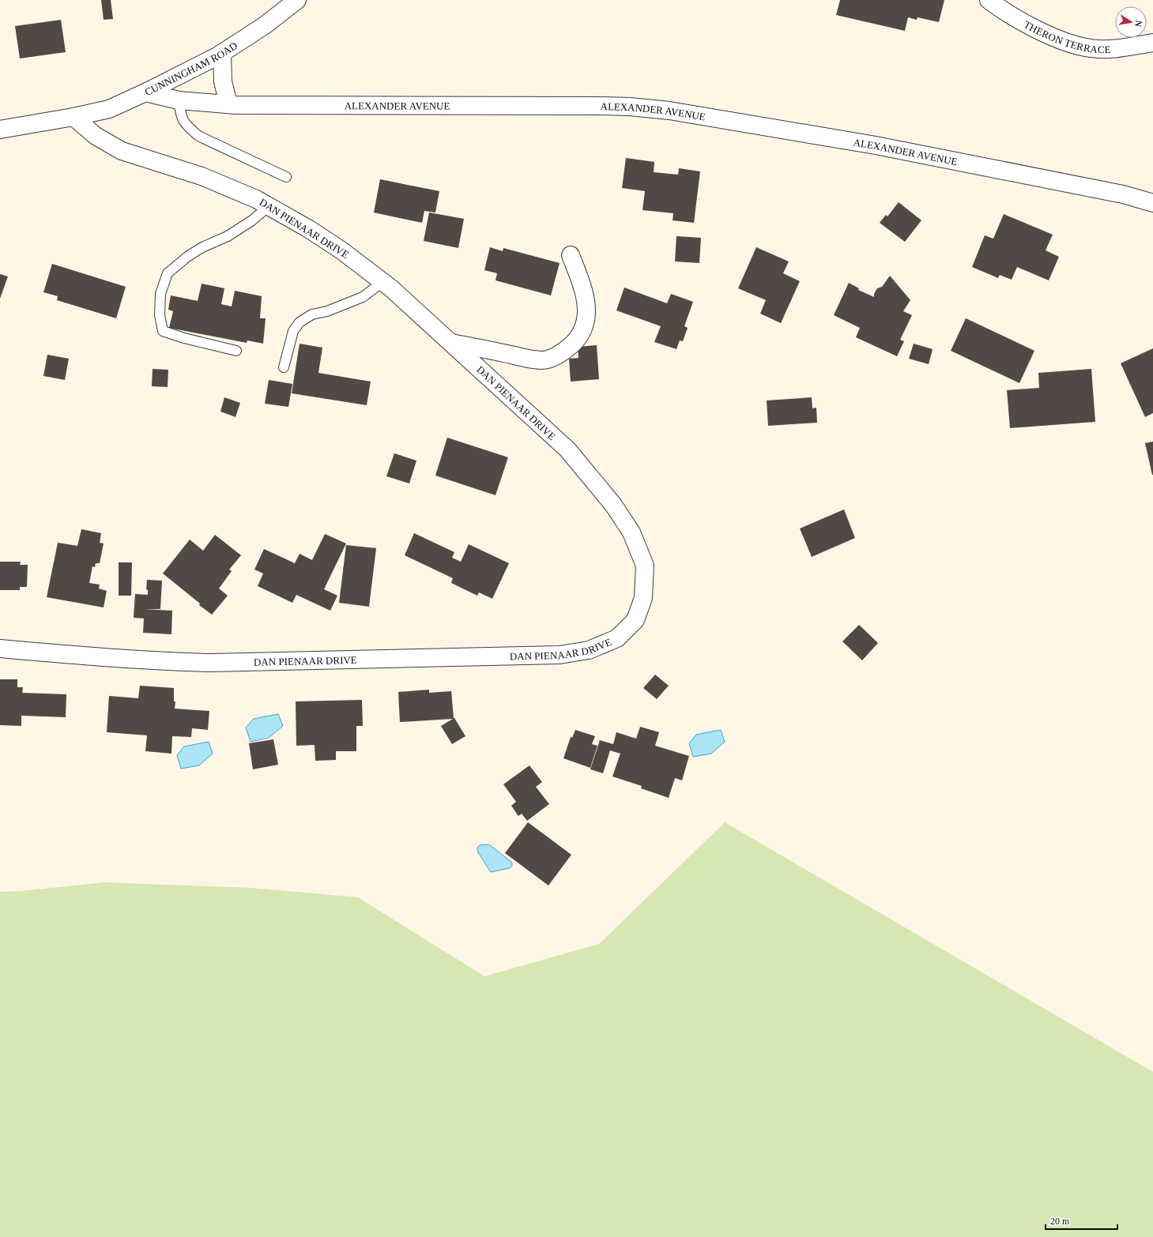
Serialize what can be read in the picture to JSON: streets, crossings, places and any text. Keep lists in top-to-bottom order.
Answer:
{
  "streets": {
    "street": [
      "THERON TERRACE",
      "CUNNINGHAM ROAD",
      "ALEXANDER AVENUE",
      "DAN PIENAAR DRIVE"
    ]
  },
  "crossings": [
    ["CUNNINGHAM ROAD", "ALEXANDER AVENUE"],
    ["CUNNINGHAM ROAD", "DAN PIENAAR DRIVE"]
  ],
  "scale_bar": "20 m",
  "north": "right"
}
